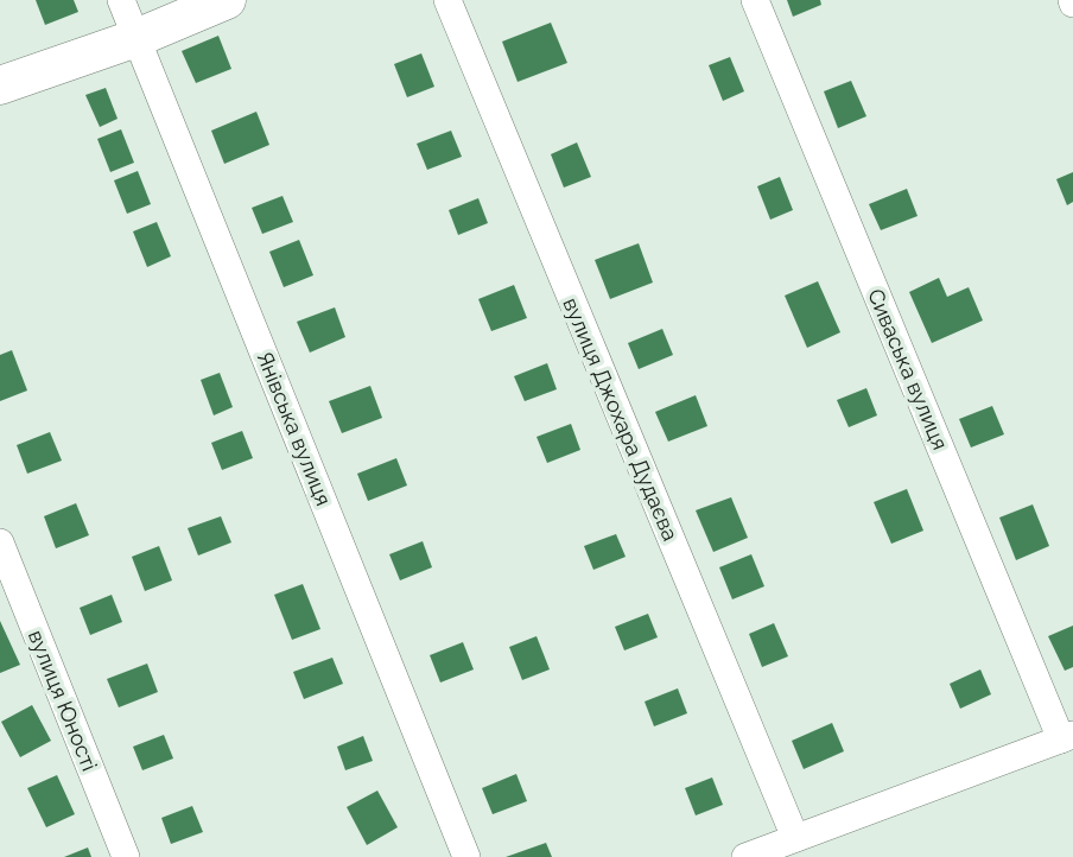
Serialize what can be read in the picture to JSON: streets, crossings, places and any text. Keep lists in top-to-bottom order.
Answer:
{
  "streets": {
    "street": [
      "Сиваська вулиця",
      "вулиця Джохара Дудаєва",
      "Янівська вулиця",
      "вулиця Юності"
    ]
  }
}
